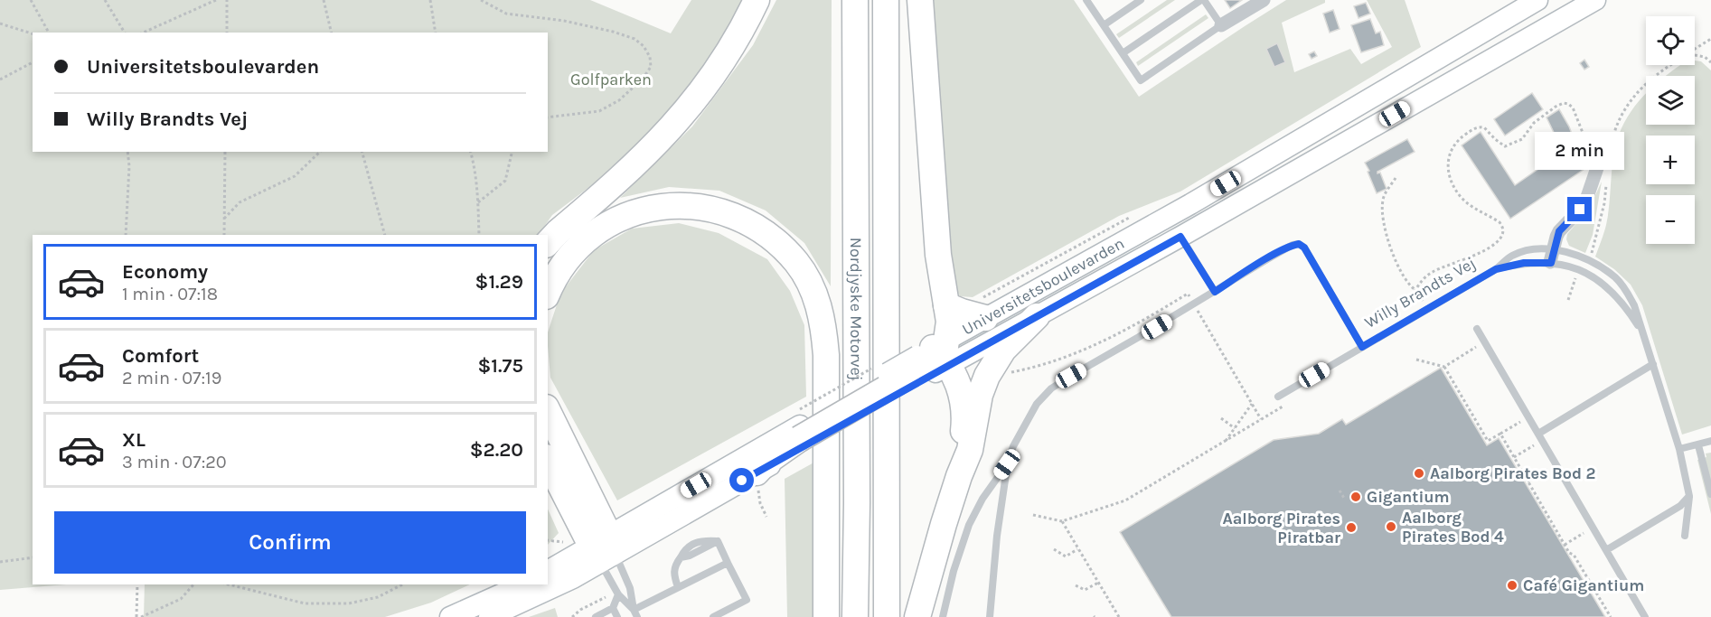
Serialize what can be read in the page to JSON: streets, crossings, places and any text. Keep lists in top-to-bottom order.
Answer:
{
  "streets": {
    "highway": ["Nordjyske Motorvej"],
    "main road": ["Universitetsboulevarden"],
    "lane": ["Willy Brandts Vej"]
  },
  "parks": ["Golfparken"],
  "places": [
    "Aalborg Pirates Bod 2",
    "Gigantium",
    "Aalborg Pirates Bod 4",
    "Aalborg Pirates Piratbar",
    "Café Gigantium"
  ],
  "page": {
    "map_buttons": ["+", "−"],
    "banner": ["Universitetsboulevarden", "Willy Brandts Vej"],
    "bubble": "2 min",
    "list": [
      {
        "name": "Economy",
        "note": "1 min · 07:18",
        "value": "$1.29"
      },
      {
        "name": "Comfort",
        "note": "2 min · 07:19",
        "value": "$1.75"
      },
      {
        "name": "XL",
        "note": "3 min · 07:20",
        "value": "$2.20"
      }
    ],
    "buttons": "Confirm"
  }
}
